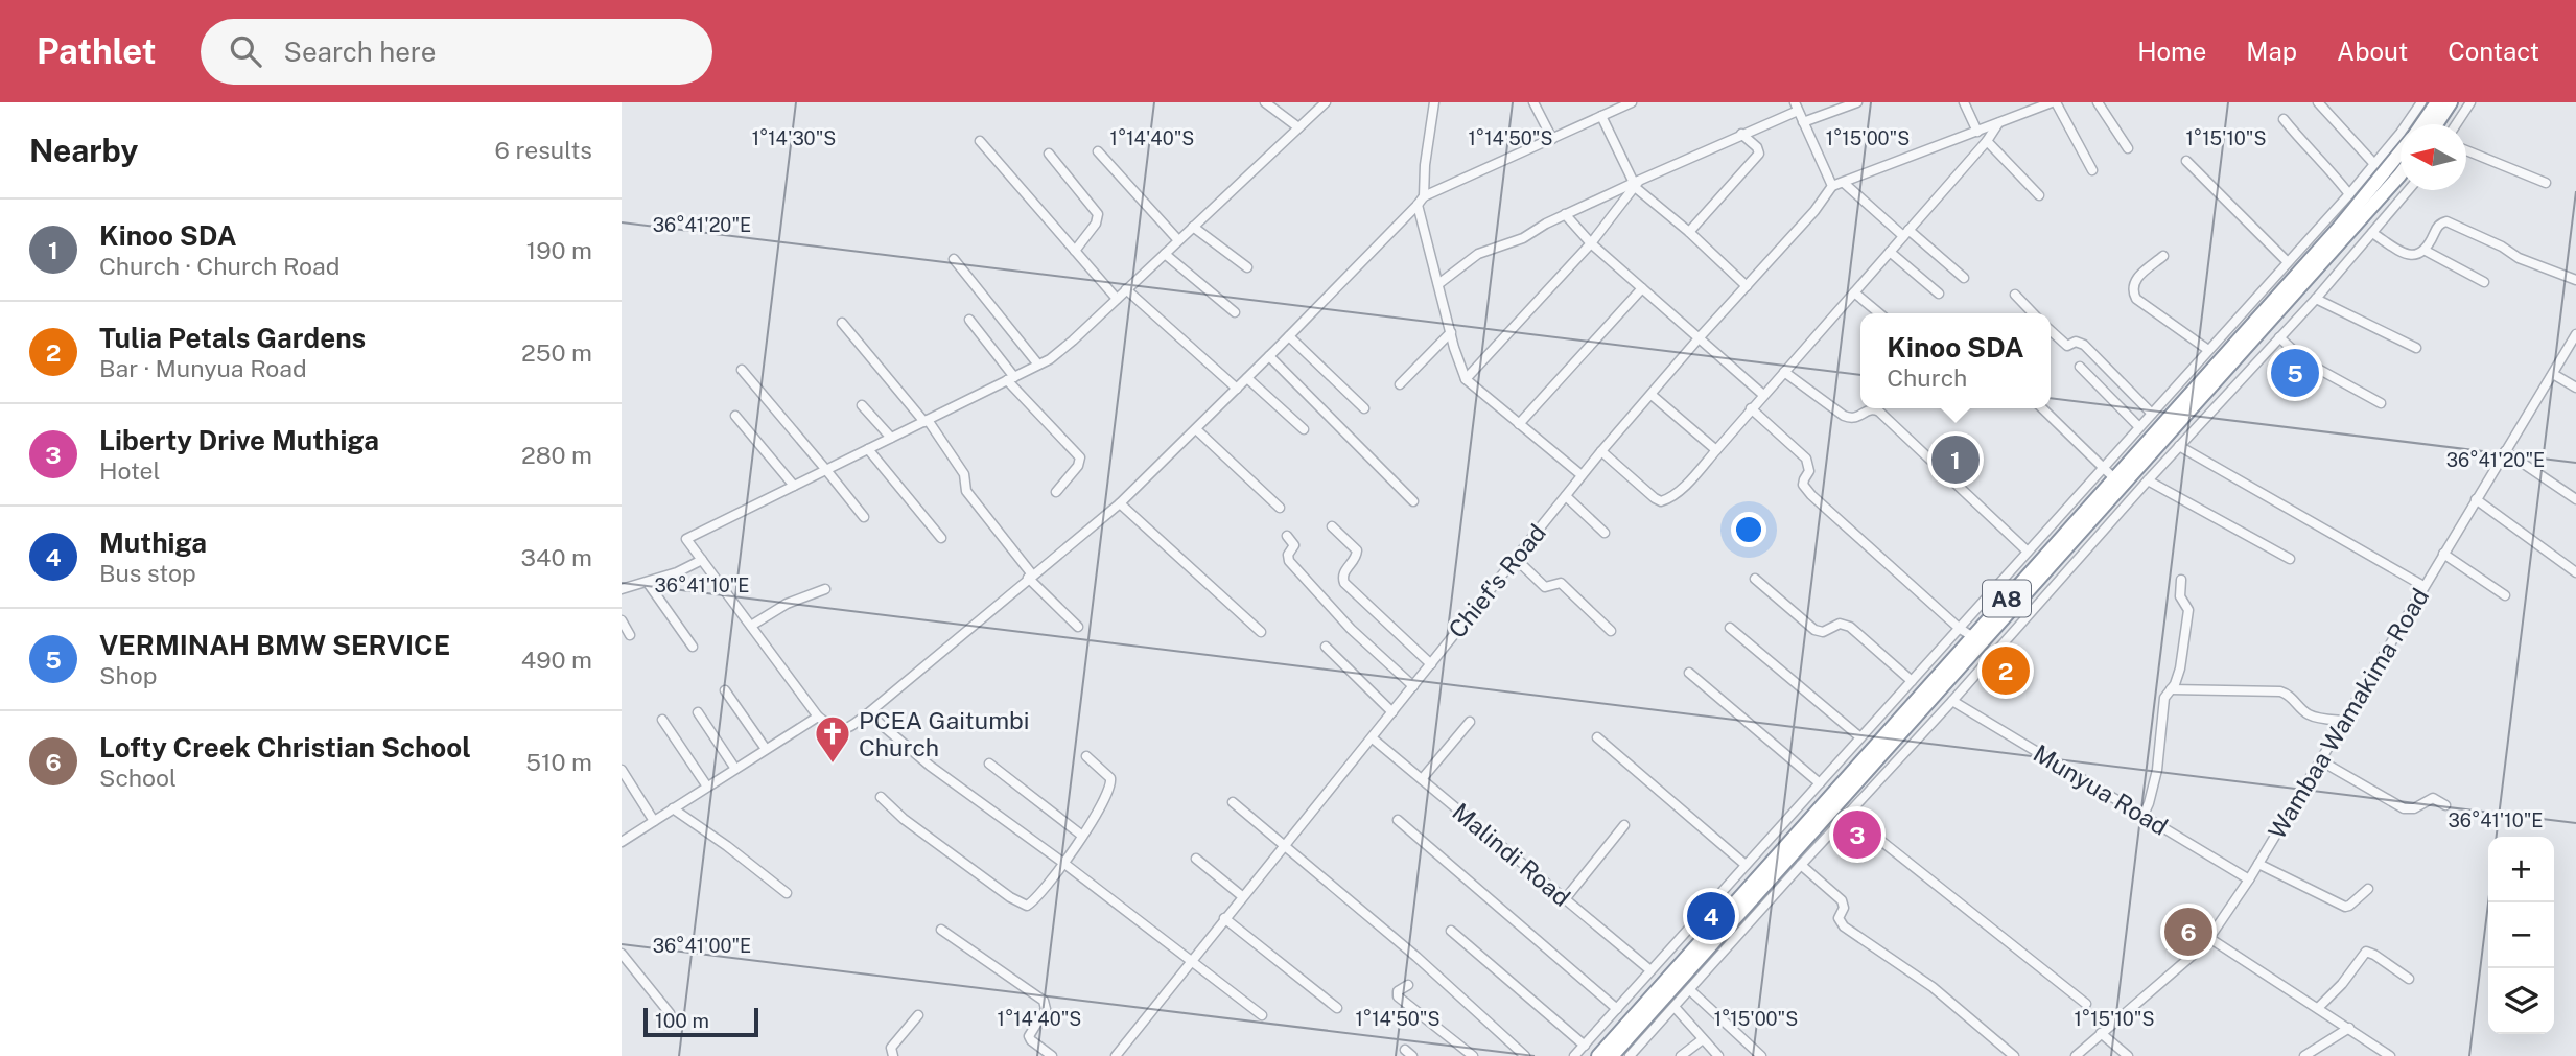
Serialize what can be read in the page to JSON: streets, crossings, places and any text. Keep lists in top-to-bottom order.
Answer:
{
  "streets": {
    "highway": ["A8"],
    "street": [
      "Chief's Road",
      "Wambaa Wamakima Road",
      "Munyua Road",
      "Malindi Road"
    ]
  },
  "crossings": [
    ["Chief's Road", "Malindi Road"],
    ["Wambaa Wamakima Road", "Munyua Road"]
  ],
  "places": {
    "church": ["PCEA Gaitumbi Church"]
  },
  "scale_bar": "100 m",
  "north": "left",
  "page": {
    "header": "Pathlet",
    "search": "Search here",
    "nav": [
      "Home",
      "Map",
      "About",
      "Contact"
    ],
    "heading": ["Nearby", "6 results"],
    "list": [
      {
        "mark": "1",
        "name": "Kinoo SDA",
        "note": "Church · Church Road",
        "value": "190 m"
      },
      {
        "mark": "2",
        "name": "Tulia Petals Gardens",
        "note": "Bar · Munyua Road",
        "value": "250 m"
      },
      {
        "mark": "3",
        "name": "Liberty Drive Muthiga",
        "note": "Hotel",
        "value": "280 m"
      },
      {
        "mark": "4",
        "name": "Muthiga",
        "note": "Bus stop",
        "value": "340 m"
      },
      {
        "mark": "5",
        "name": "VERMINAH BMW SERVICE",
        "note": "Shop",
        "value": "490 m"
      },
      {
        "mark": "6",
        "name": "Lofty Creek Christian School",
        "note": "School",
        "value": "510 m"
      }
    ],
    "popup": ["Kinoo SDA", "Church"],
    "pins": [
      "5",
      "1",
      "2",
      "3",
      "4",
      "6"
    ],
    "map_buttons": ["+", "−"],
    "scale": "100 m"
  },
  "coordinates": [
    "1°14'30\"S",
    "1°14'40\"S",
    "1°14'50\"S",
    "1°15'00\"S",
    "1°15'10\"S",
    "36°41'20\"E",
    "36°41'10\"E",
    "36°41'00\"E"
  ]
}
